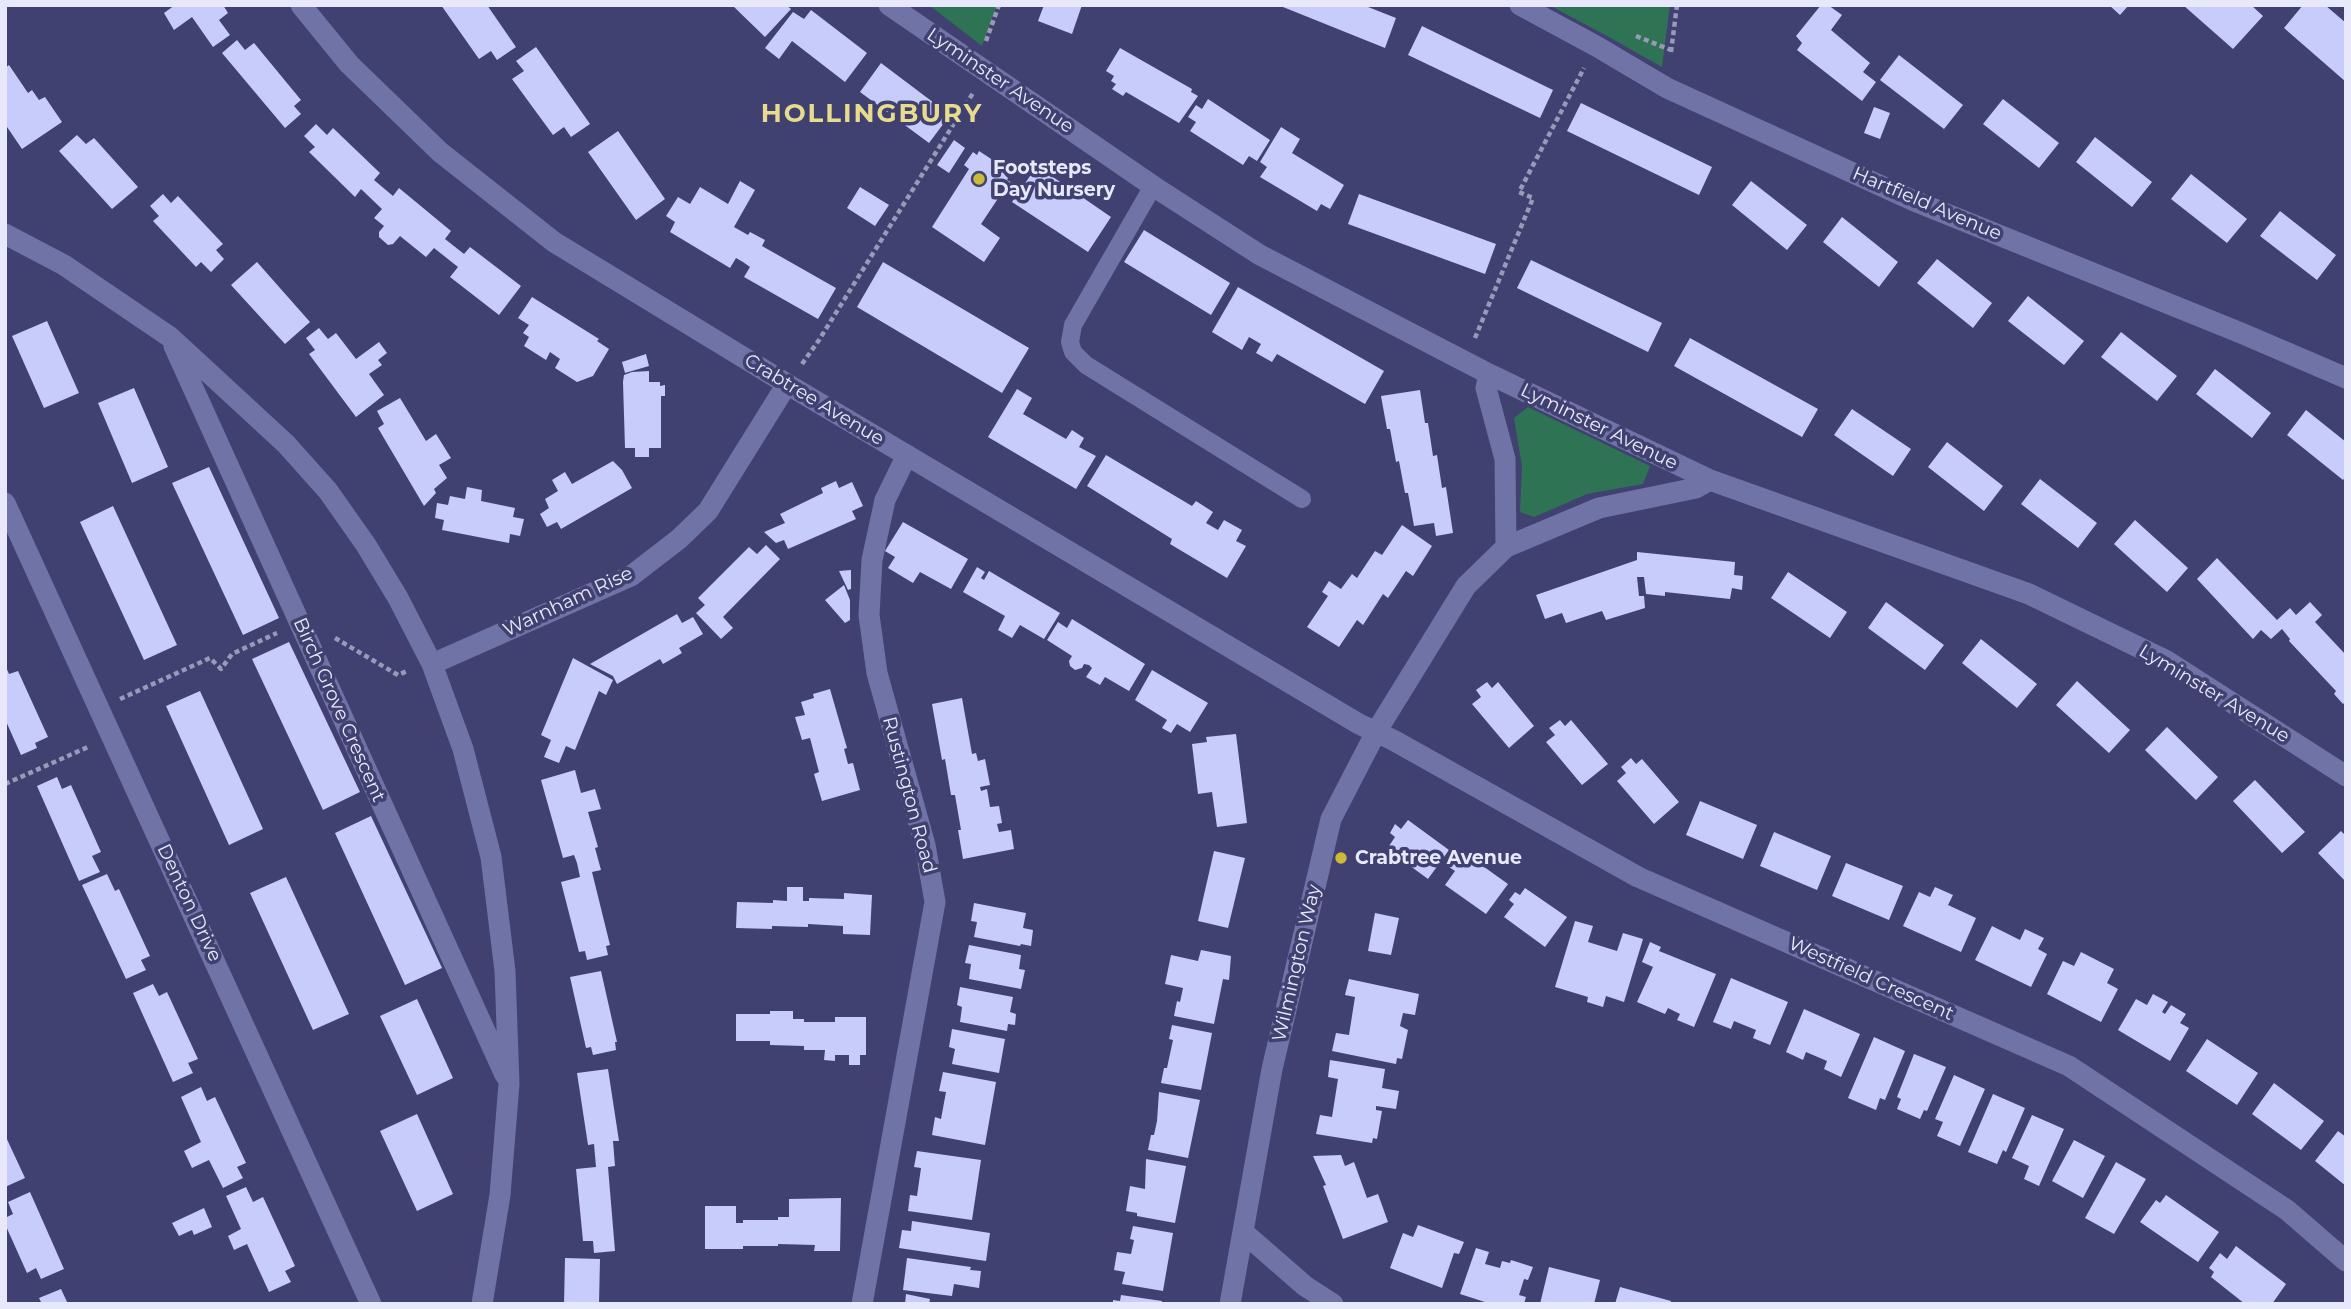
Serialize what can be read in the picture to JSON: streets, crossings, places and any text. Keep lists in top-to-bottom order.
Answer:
{
  "streets": {
    "street": [
      "Lyminster Avenue",
      "Hartfield Avenue",
      "Crabtree Avenue",
      "Warnham Rise",
      "Birch Grove Crescent",
      "Rustington Road",
      "Denton Drive",
      "Wilmington Way",
      "Westfield Crescent"
    ]
  },
  "crossings": [
    ["Lyminster Avenue", "Wilmington Way"],
    ["Crabtree Avenue", "Warnham Rise"],
    ["Crabtree Avenue", "Rustington Road"],
    ["Crabtree Avenue", "Wilmington Way"],
    ["Crabtree Avenue", "Westfield Crescent"],
    ["Warnham Rise", "Birch Grove Crescent"],
    ["Wilmington Way", "Westfield Crescent"]
  ],
  "districts": ["HOLLINGBURY"],
  "places": ["Footsteps Day Nursery", "Crabtree Avenue"]
}
